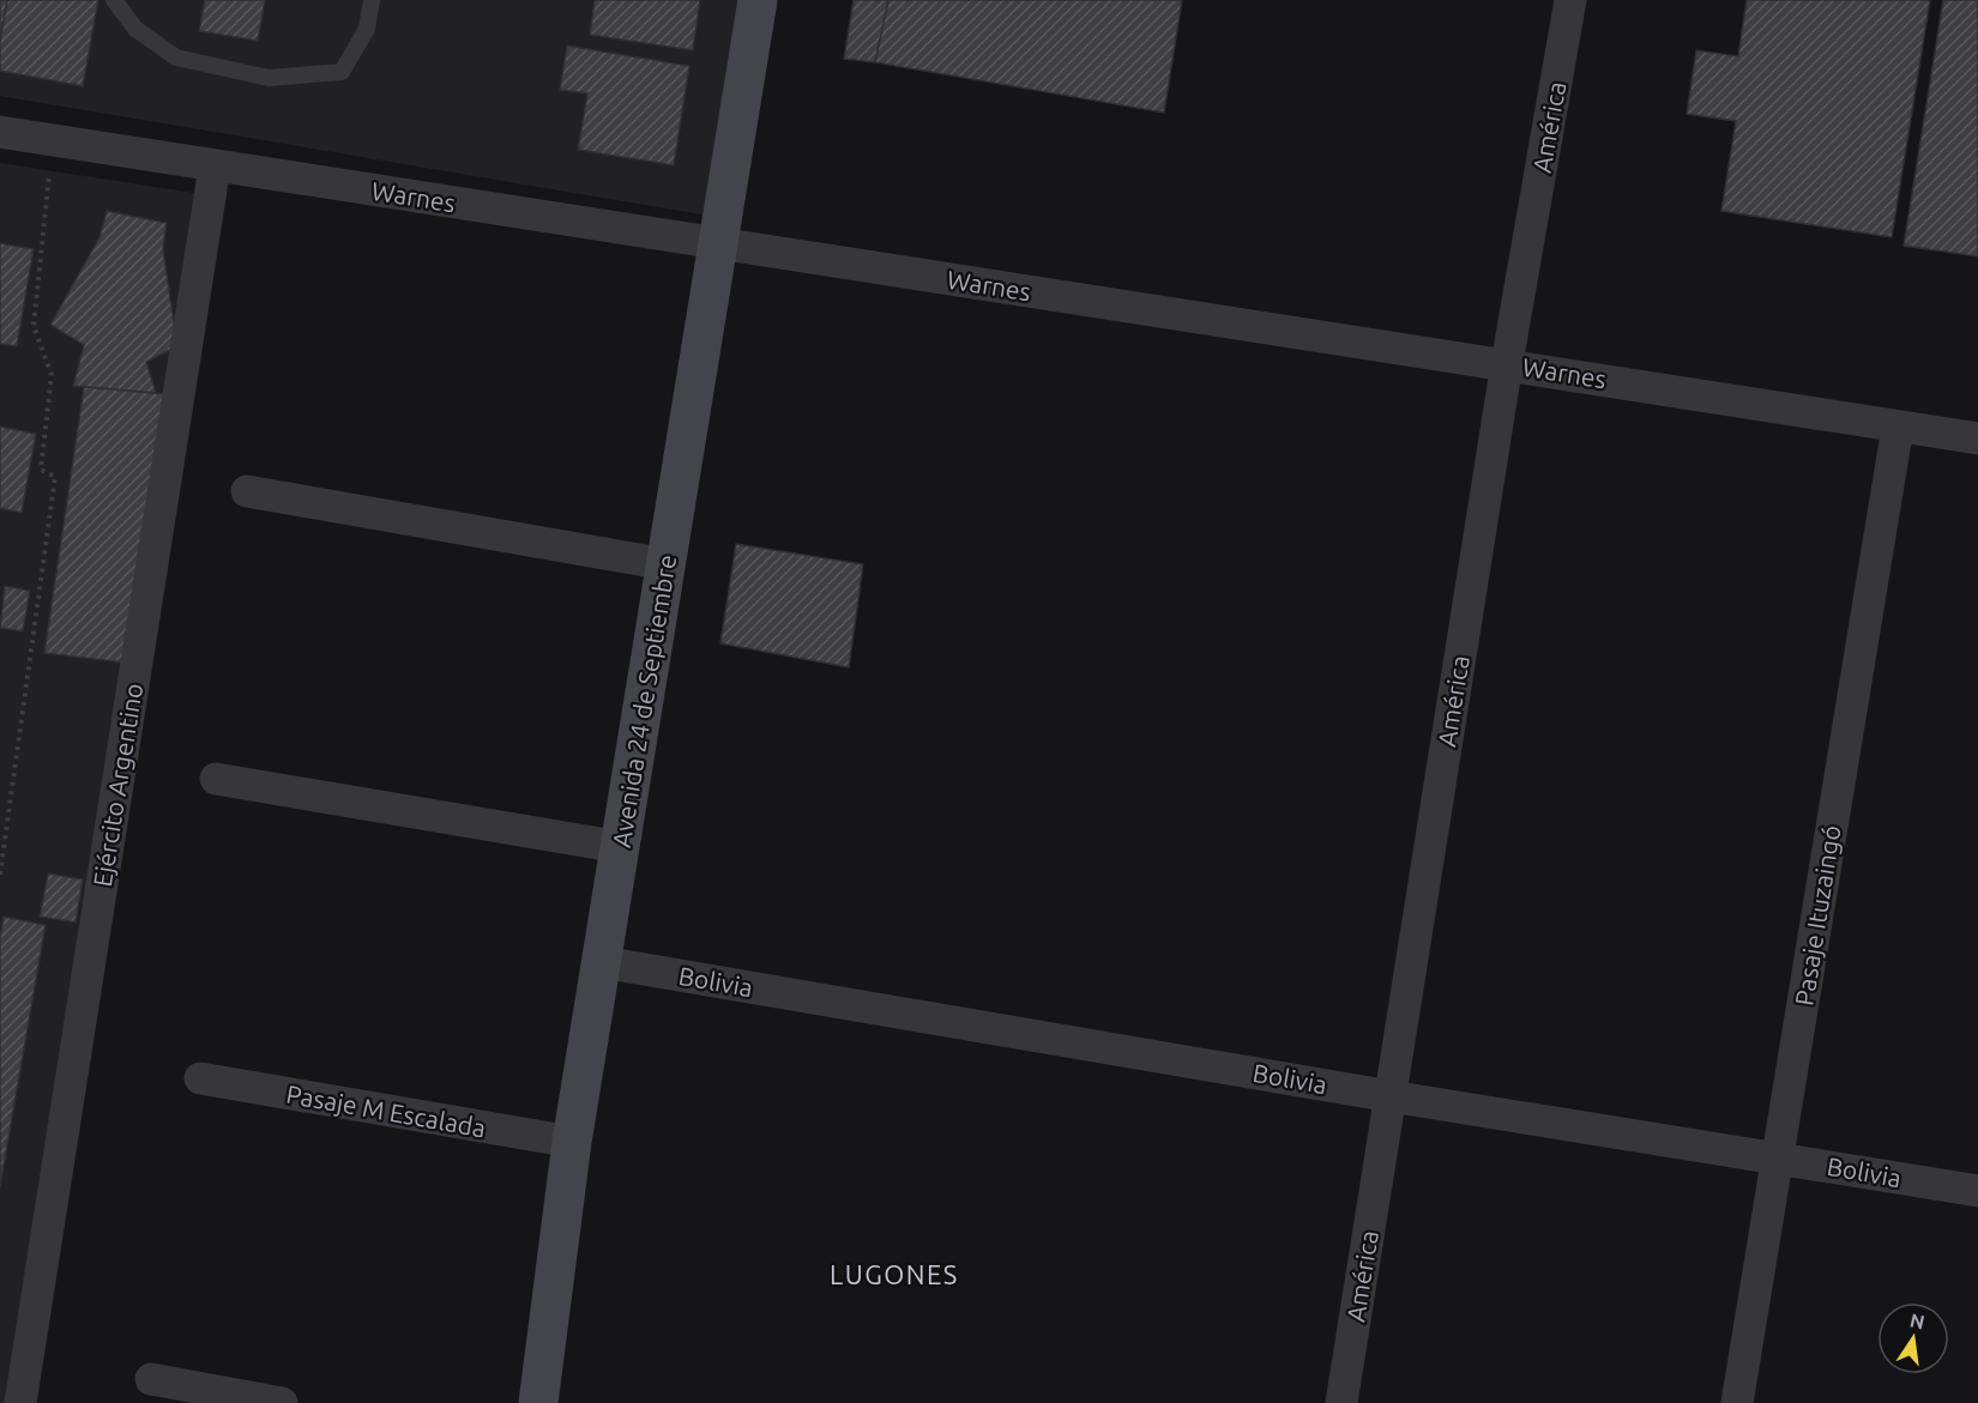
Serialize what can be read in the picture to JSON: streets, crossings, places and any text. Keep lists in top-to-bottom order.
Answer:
{
  "streets": {
    "main road": ["Avenida 24 de Septiembre"],
    "street": [
      "América",
      "Warnes",
      "Ejército Argentino",
      "Pasaje Ituzaingó",
      "Bolivia",
      "Pasaje M Escalada"
    ]
  },
  "crossings": [
    ["América", "Warnes"],
    ["América", "Bolivia"],
    ["Warnes", "Avenida 24 de Septiembre"],
    ["Warnes", "Ejército Argentino"],
    ["Warnes", "Pasaje Ituzaingó"],
    ["Avenida 24 de Septiembre", "Bolivia"],
    ["Avenida 24 de Septiembre", "Pasaje M Escalada"],
    ["Pasaje Ituzaingó", "Bolivia"]
  ],
  "districts": ["LUGONES"],
  "north": "top"
}
